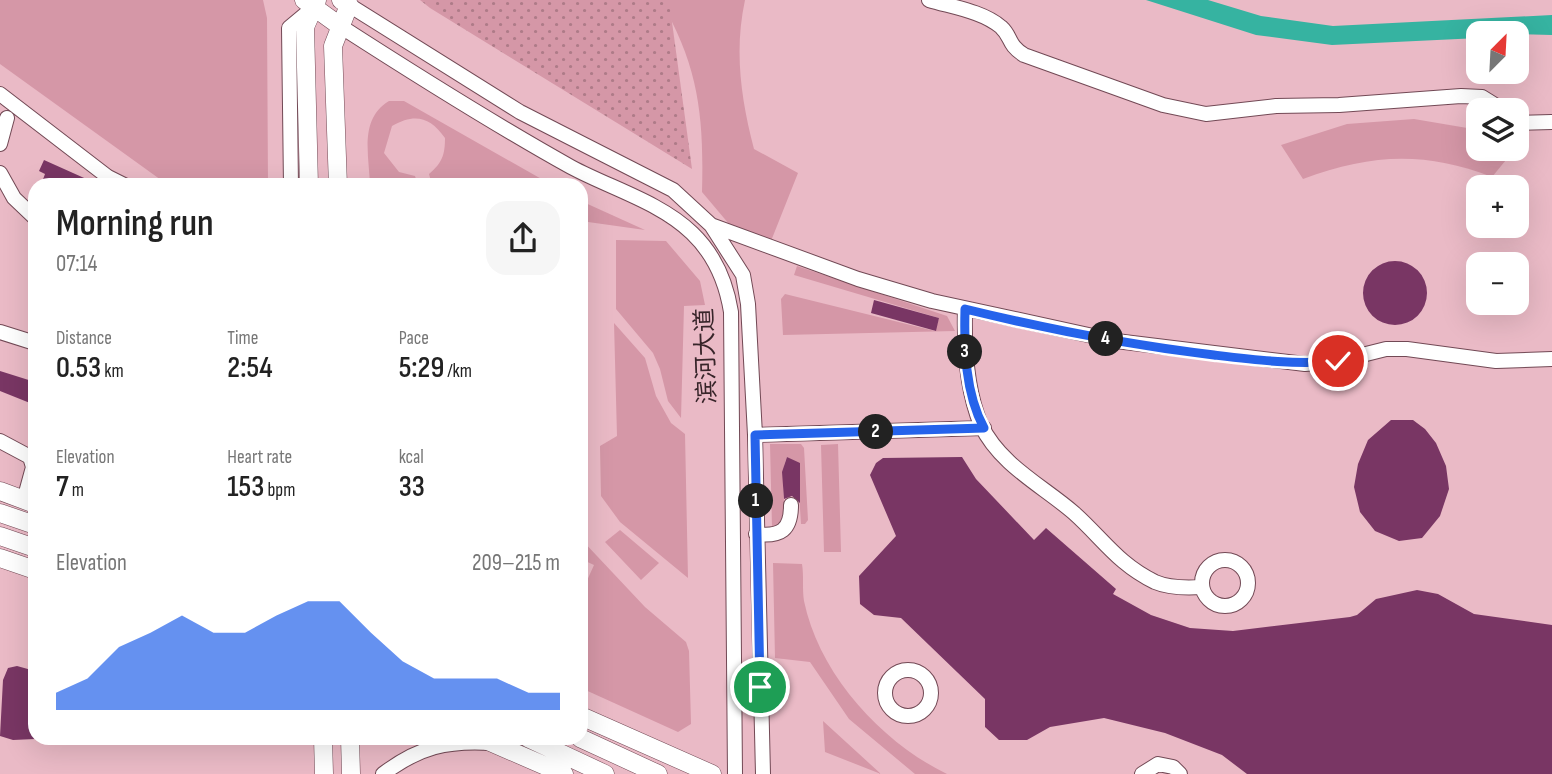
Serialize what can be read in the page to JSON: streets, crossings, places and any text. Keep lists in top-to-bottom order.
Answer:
{
  "streets": {
    "main road": ["滨河大道"]
  },
  "north": "top right",
  "page": {
    "map_buttons": ["+", "−"],
    "heading": ["Morning run", "07:14"],
    "stats": [
      ["Distance", "0.53 km"],
      ["Time", "2:54"],
      ["Pace", "5:29 /km"],
      ["Elevation", "7 m"],
      ["Heart rate", "153 bpm"],
      ["kcal", "33"]
    ],
    "pins": [
      "4",
      "3",
      "2",
      "1"
    ],
    "chart": ["Elevation", "209–215 m"]
  }
}
